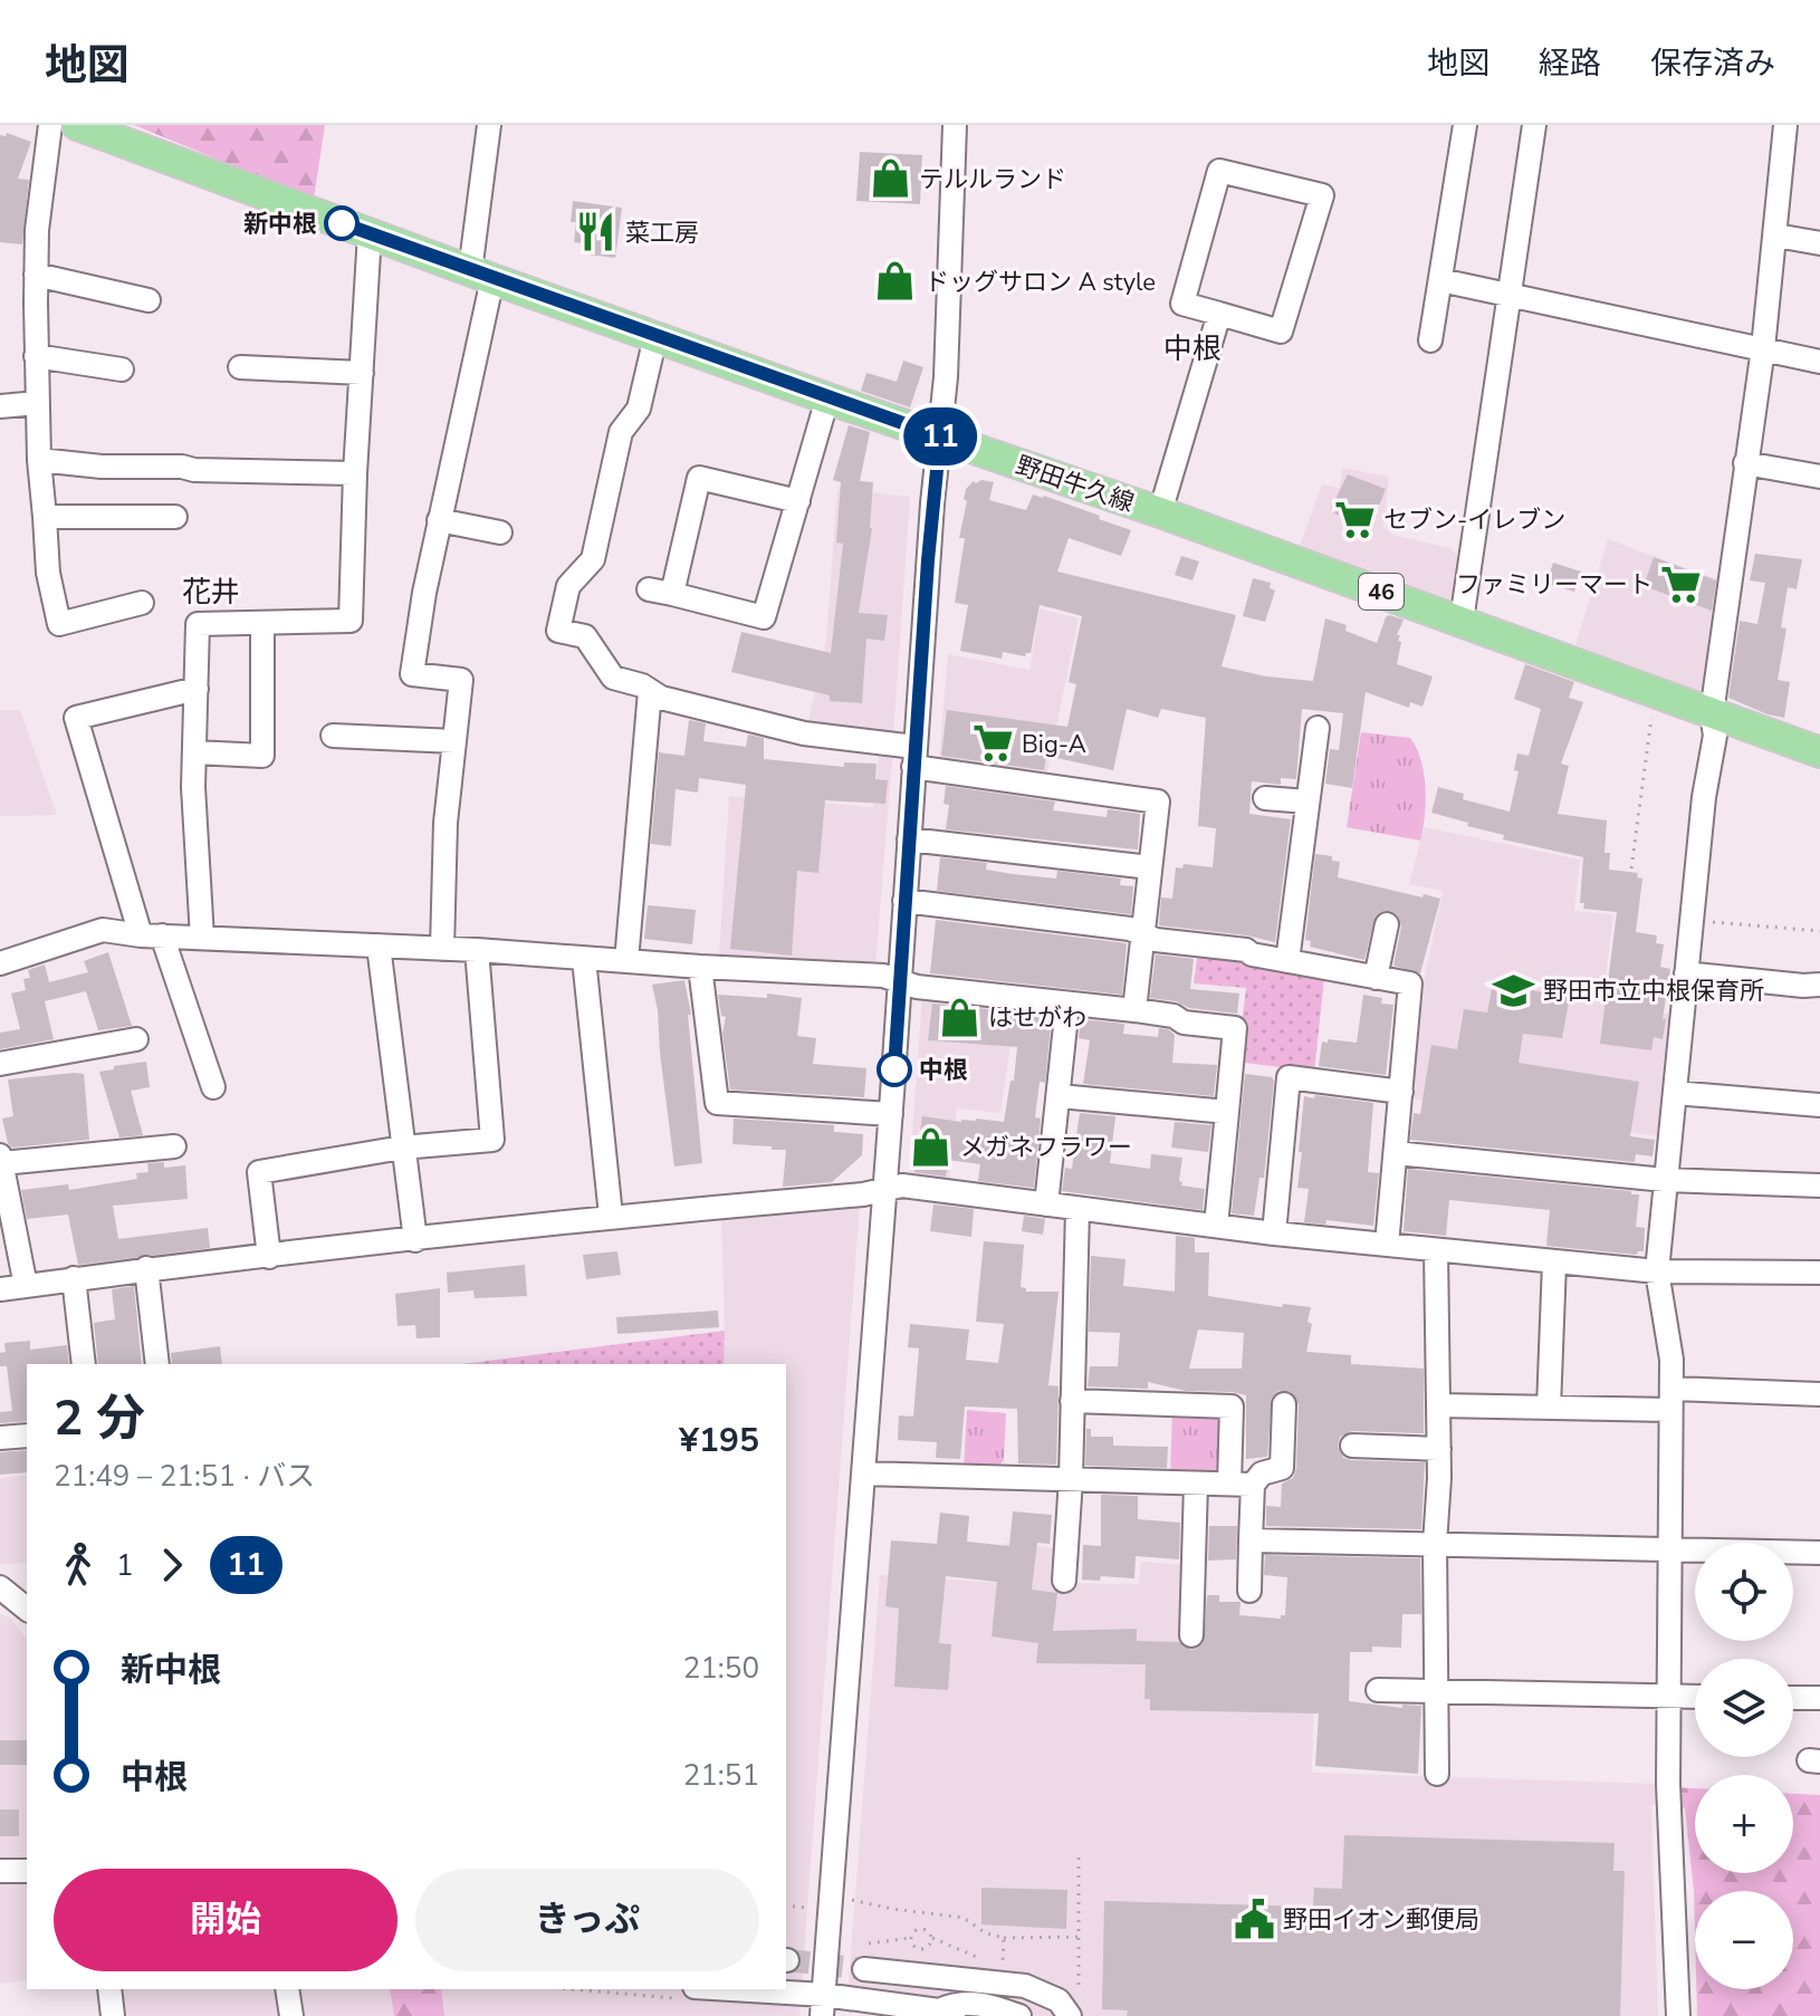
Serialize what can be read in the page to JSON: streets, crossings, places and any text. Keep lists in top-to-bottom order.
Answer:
{
  "streets": {
    "main road": ["野田牛久線", "46"]
  },
  "districts": ["中根", "花井"],
  "places": {
    "shop": [
      "テルルランド",
      "ドッグサロン A style",
      "はせがわ",
      "メガネフラワー"
    ],
    "other": ["新中根", "中根"],
    "restaurant": ["菜工房"],
    "supermarket": ["セブン-イレブン", "ファミリーマート", "Big-A"],
    "school or university": ["野田市立中根保育所"],
    "public building": ["野田イオン郵便局"]
  },
  "lines": ["bus line 11"],
  "page": {
    "header": "地図",
    "nav": ["地図", "経路", "保存済み"],
    "on_map": "11",
    "heading": ["2 分", "21:49 – 21:51 · バス", "¥195"],
    "legs": ["1", "11"],
    "map_buttons": ["+", "−"],
    "list": [
      {
        "name": "新中根",
        "value": "21:50"
      },
      {
        "name": "中根",
        "value": "21:51"
      }
    ],
    "buttons": ["開始", "きっぷ"]
  }
}
